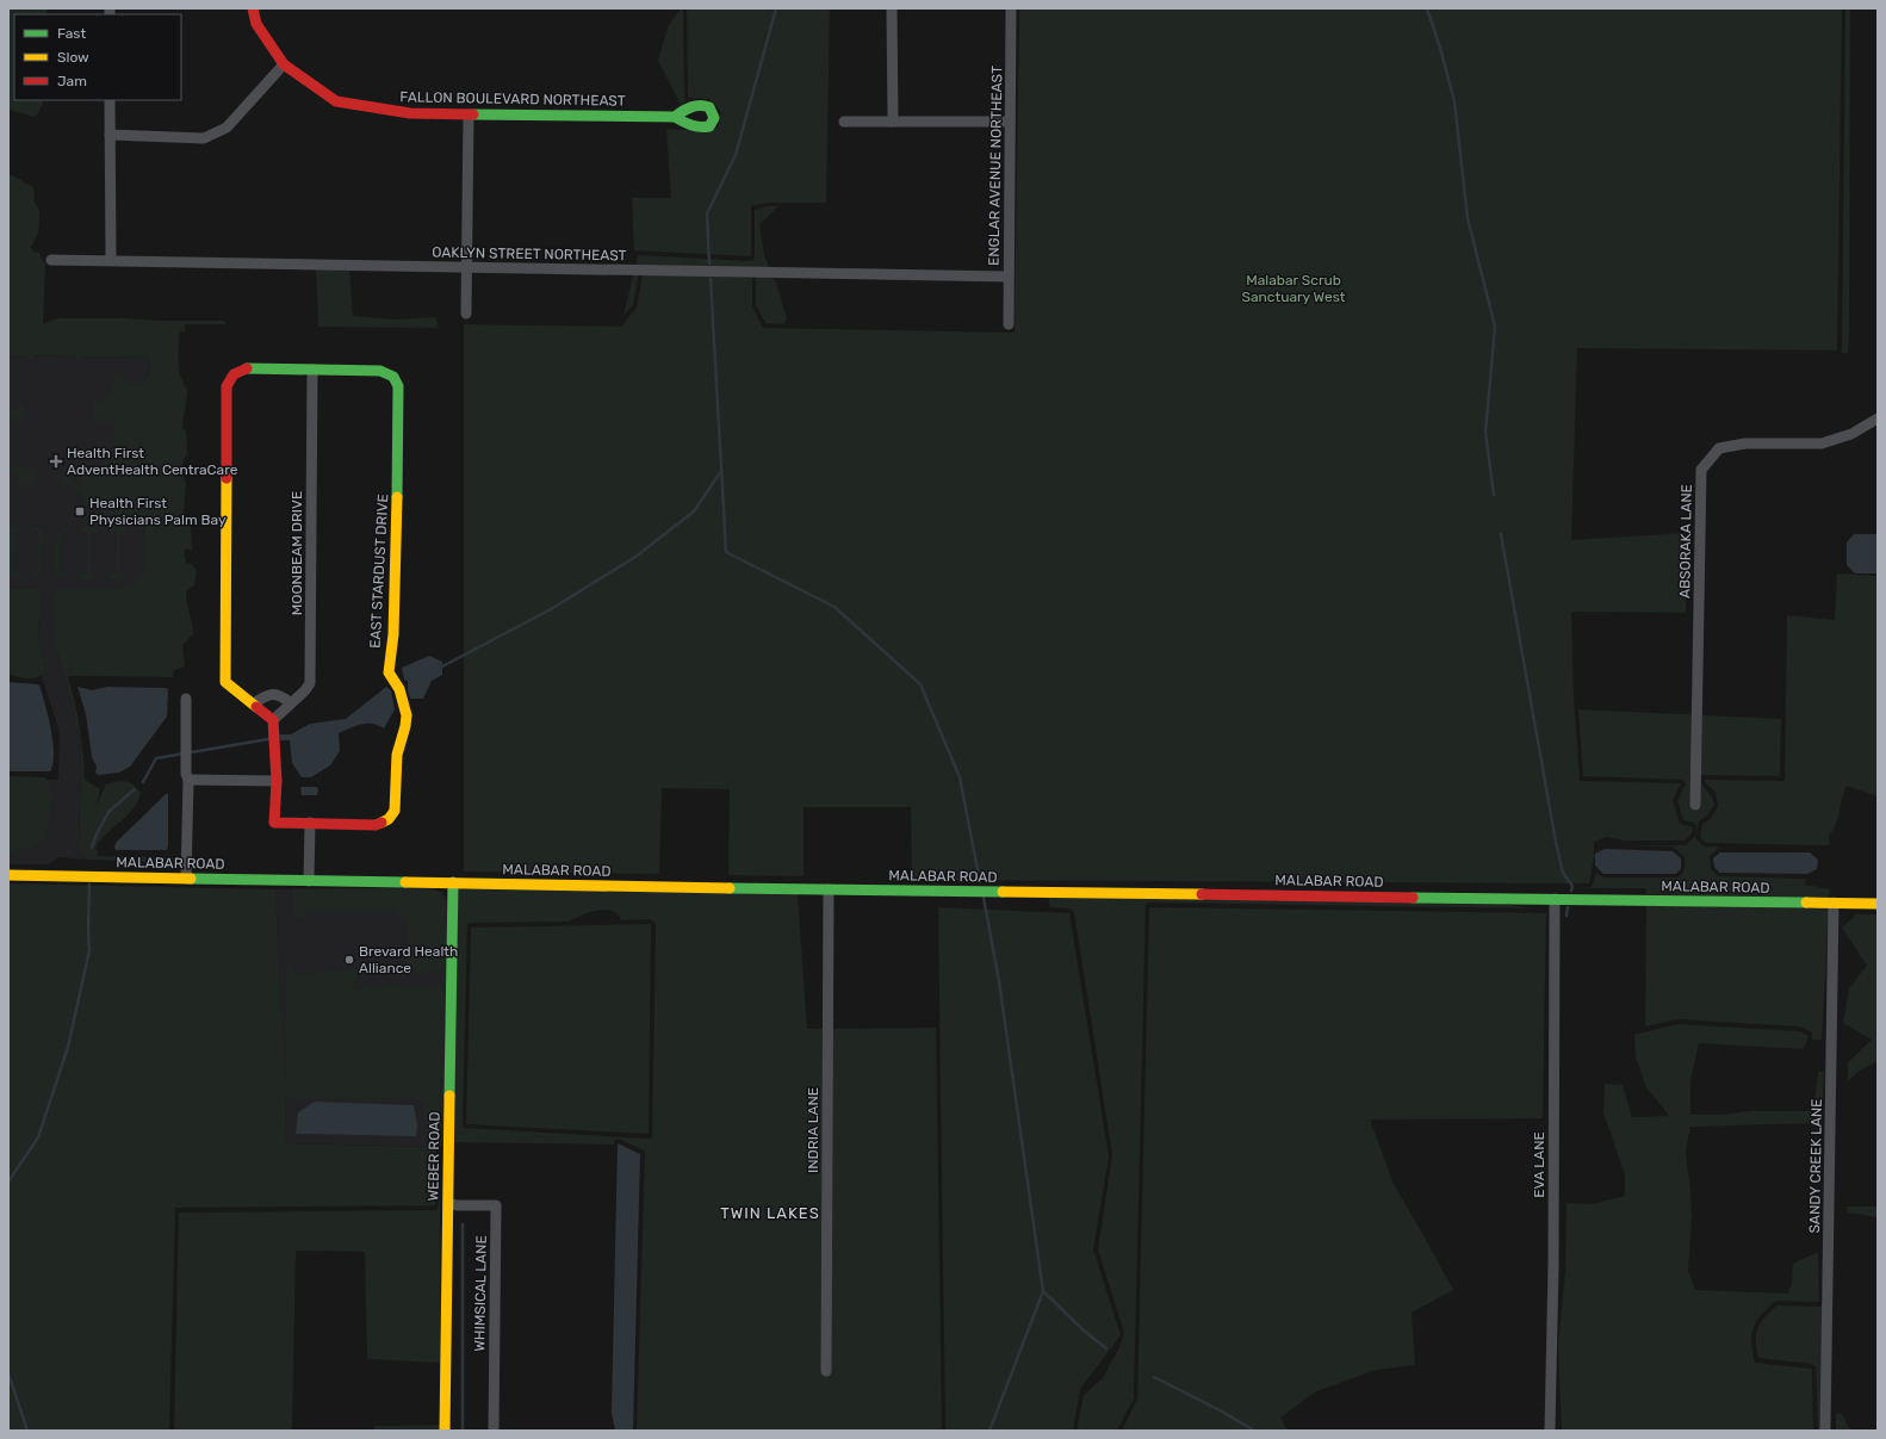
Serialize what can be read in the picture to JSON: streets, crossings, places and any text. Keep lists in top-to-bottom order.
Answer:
{
  "streets": {
    "street": [
      "FALLON BOULEVARD NORTHEAST",
      "ENGLAR AVENUE NORTHEAST",
      "OAKLYN STREET NORTHEAST",
      "ABSORAKA LANE",
      "MOONBEAM DRIVE",
      "EAST STARDUST DRIVE",
      "MALABAR ROAD",
      "INDRIA LANE",
      "WEBER ROAD",
      "EVA LANE",
      "SANDY CREEK LANE",
      "WHIMSICAL LANE"
    ]
  },
  "crossings": [
    ["ENGLAR AVENUE NORTHEAST", "OAKLYN STREET NORTHEAST"],
    ["MOONBEAM DRIVE", "EAST STARDUST DRIVE"],
    ["MALABAR ROAD", "INDRIA LANE"],
    ["MALABAR ROAD", "WEBER ROAD"],
    ["MALABAR ROAD", "EVA LANE"],
    ["MALABAR ROAD", "SANDY CREEK LANE"],
    ["WEBER ROAD", "WHIMSICAL LANE"]
  ],
  "districts": ["TWIN LAKES"],
  "parks": ["Malabar Scrub Sanctuary West"],
  "places": {
    "health": ["Health First AdventHealth CentraCare"],
    "transit": ["Health First Physicians Palm Bay"],
    "other": ["Brevard Health Alliance"]
  },
  "legend": ["Fast", "Slow", "Jam"]
}
